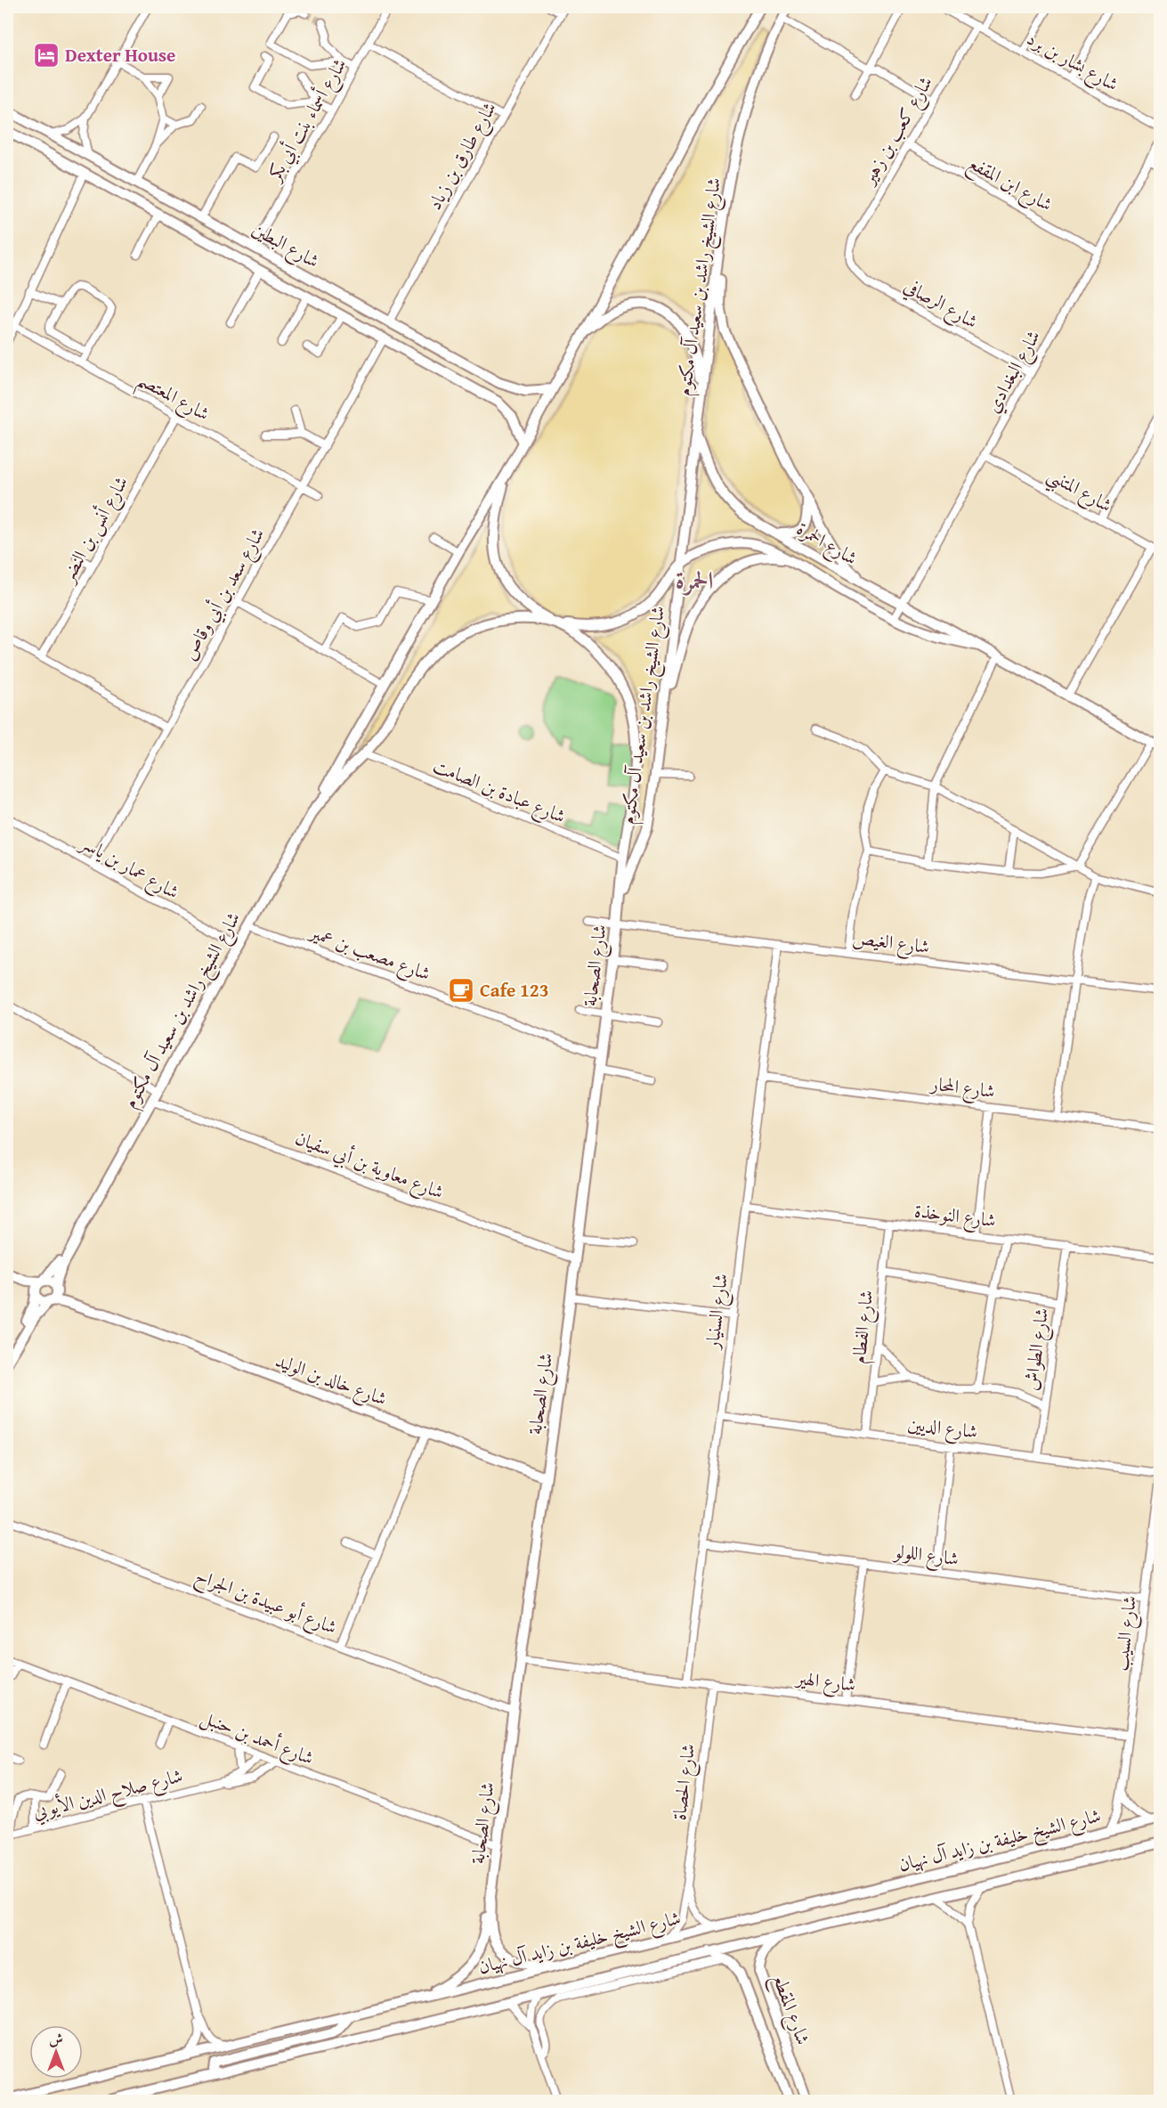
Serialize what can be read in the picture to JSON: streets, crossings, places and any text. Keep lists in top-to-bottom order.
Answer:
{
  "streets": {
    "street": [
      "شارع بشار بن برد",
      "شارع أسماء بنت أبي بكر",
      "شارع كعب بن زهير",
      "شارع طارق بن زياد",
      "شارع ابن المقفع",
      "شارع البطين",
      "شارع الشيخ راشد بن سعيد آل مكتوم",
      "شارع الرصافي",
      "شارع البغدادي",
      "شارع المعتصم",
      "شارع المتنبي",
      "شارع أنس بن النضر",
      "شارع الحمرة",
      "شارع سعد بن أبي وقاص",
      "شارع عبادة بن الصامت",
      "شارع عمار بن ياسر",
      "شارع الغيص",
      "شارع مصعب بن عمير",
      "شارع الصحابة",
      "شارع المحار",
      "شارع معاوية بن أبي سفيان",
      "شارع النوخذة",
      "شارع السنيار",
      "شارع الفطام",
      "شارع الطواش",
      "شارع خالد بن الوليد",
      "شارع الديين",
      "شارع اللولو",
      "شارع أبو عبيدة بن الجراح",
      "شارع السيب",
      "شارع الهير",
      "شارع أحمد بن حنبل",
      "شارع الحصاة",
      "شارع صلاح الدين الأيوبي",
      "شارع الشيخ خليفة بن زايد آل نهيان",
      "شارع المقطع"
    ]
  },
  "crossings": [
    ["شارع بشار بن برد", "شارع كعب بن زهير"],
    ["شارع أسماء بنت أبي بكر", "شارع البطين"],
    ["شارع كعب بن زهير", "شارع ابن المقفع"],
    ["شارع كعب بن زهير", "شارع الرصافي"],
    ["شارع طارق بن زياد", "شارع البطين"],
    ["شارع ابن المقفع", "شارع البغدادي"],
    ["شارع البطين", "شارع الشيخ راشد بن سعيد آل مكتوم"],
    ["شارع البطين", "شارع سعد بن أبي وقاص"],
    ["شارع الشيخ راشد بن سعيد آل مكتوم", "شارع الحمرة"],
    ["شارع الشيخ راشد بن سعيد آل مكتوم", "شارع عبادة بن الصامت"],
    ["شارع الشيخ راشد بن سعيد آل مكتوم", "شارع عمار بن ياسر"],
    ["شارع الشيخ راشد بن سعيد آل مكتوم", "شارع مصعب بن عمير"],
    ["شارع الشيخ راشد بن سعيد آل مكتوم", "شارع الصحابة"],
    ["شارع الشيخ راشد بن سعيد آل مكتوم", "شارع معاوية بن أبي سفيان"],
    ["شارع الشيخ راشد بن سعيد آل مكتوم", "شارع خالد بن الوليد"],
    ["شارع الرصافي", "شارع البغدادي"],
    ["شارع البغدادي", "شارع المتنبي"],
    ["شارع البغدادي", "شارع الحمرة"],
    ["شارع المعتصم", "شارع أنس بن النضر"],
    ["شارع المعتصم", "شارع سعد بن أبي وقاص"],
    ["شارع سعد بن أبي وقاص", "شارع عمار بن ياسر"],
    ["شارع الغيص", "شارع الصحابة"],
    ["شارع الغيص", "شارع السنيار"],
    ["شارع مصعب بن عمير", "شارع الصحابة"],
    ["شارع الصحابة", "شارع معاوية بن أبي سفيان"],
    ["شارع الصحابة", "شارع خالد بن الوليد"],
    ["شارع الصحابة", "شارع أبو عبيدة بن الجراح"],
    ["شارع الصحابة", "شارع الهير"],
    ["شارع الصحابة", "شارع أحمد بن حنبل"],
    ["شارع الصحابة", "شارع الشيخ خليفة بن زايد آل نهيان"],
    ["شارع المحار", "شارع السنيار"],
    ["شارع النوخذة", "شارع السنيار"],
    ["شارع النوخذة", "شارع الفطام"],
    ["شارع النوخذة", "شارع الطواش"],
    ["شارع السنيار", "شارع الديين"],
    ["شارع السنيار", "شارع اللولو"],
    ["شارع السنيار", "شارع الهير"],
    ["شارع الفطام", "شارع الديين"],
    ["شارع الطواش", "شارع الديين"],
    ["شارع اللولو", "شارع السيب"],
    ["شارع السيب", "شارع الهير"],
    ["شارع السيب", "شارع الشيخ خليفة بن زايد آل نهيان"],
    ["شارع الهير", "شارع الحصاة"],
    ["شارع أحمد بن حنبل", "شارع صلاح الدين الأيوبي"],
    ["شارع الحصاة", "شارع الشيخ خليفة بن زايد آل نهيان"]
  ],
  "districts": ["الحمرة"],
  "places": {
    "hotel": ["Dexter House"],
    "cafe": ["Cafe 123"]
  },
  "north": "top"
}
